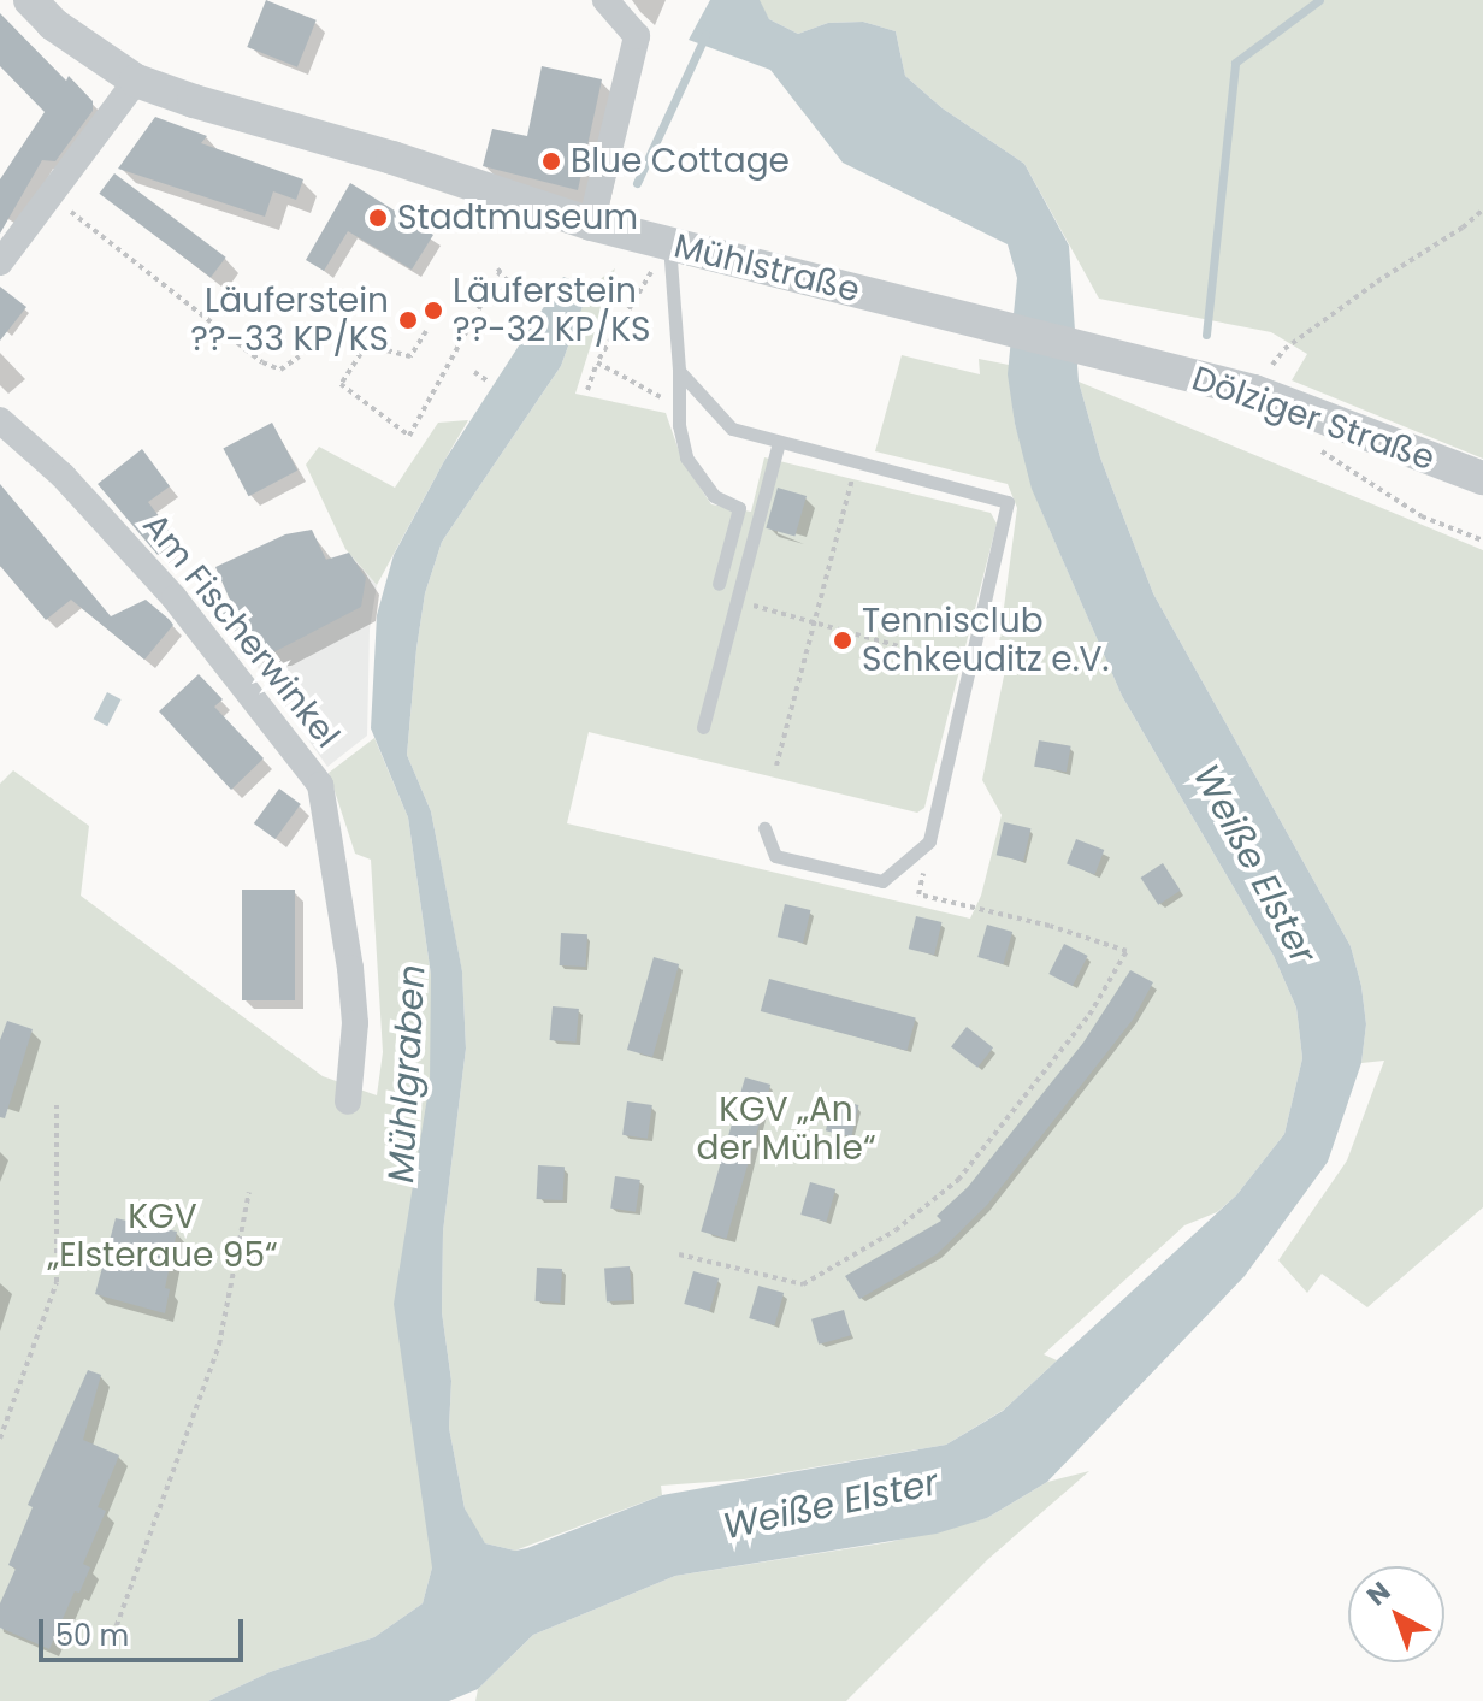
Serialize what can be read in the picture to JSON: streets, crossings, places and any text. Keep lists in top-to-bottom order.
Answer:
{
  "streets": {
    "street": ["Mühlstraße", "Dölziger Straße", "Am Fischerwinkel"]
  },
  "crossings": [
    ["Mühlstraße", "Dölziger Straße"]
  ],
  "water": ["Weiße Elster", "Mühlgraben"],
  "parks": ["KGV „An der Mühle“", "KGV „Elsteraue 95“"],
  "places": [
    "Blue Cottage",
    "Stadtmuseum",
    "Läuferstein ??-32 KP/KS",
    "Läuferstein ??-33 KP/KS",
    "Tennisclub Schkeuditz e.V."
  ],
  "scale_bar": "50 m",
  "north": "top left"
}
